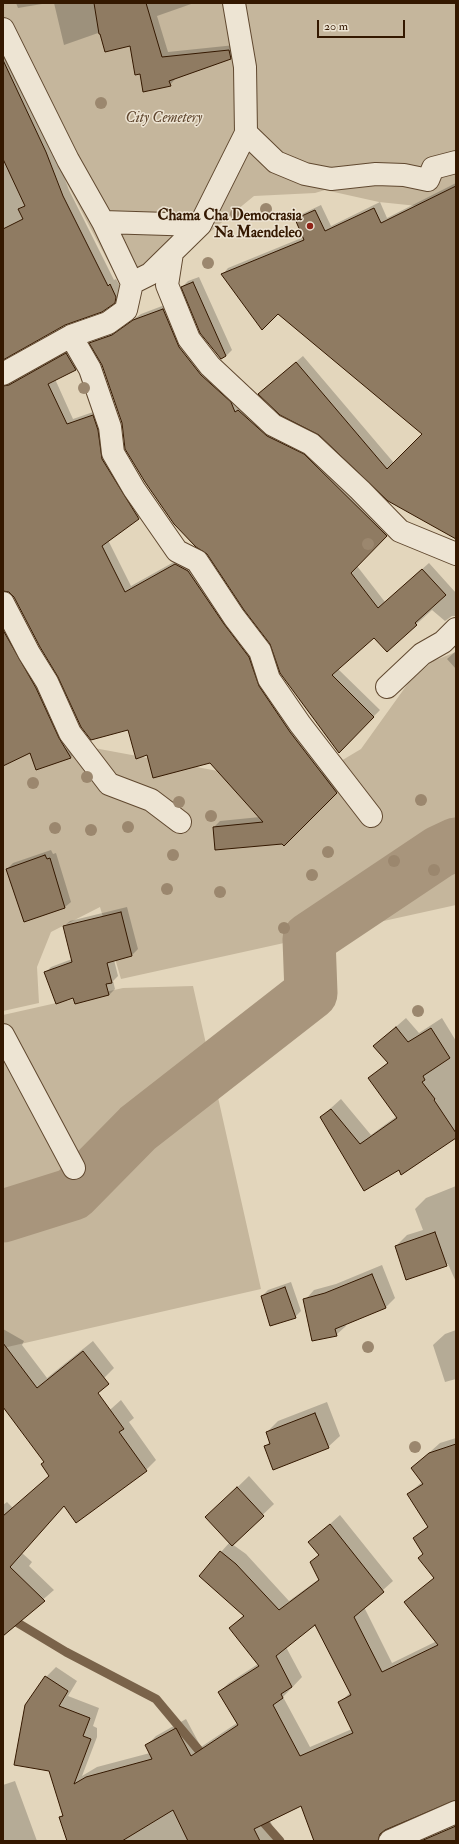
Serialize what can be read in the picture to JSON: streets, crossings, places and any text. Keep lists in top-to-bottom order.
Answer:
{
  "parks": ["City Cemetery"],
  "places": ["Chama Cha Democrasia Na Maendeleo"],
  "scale_bar": "20 m"
}
